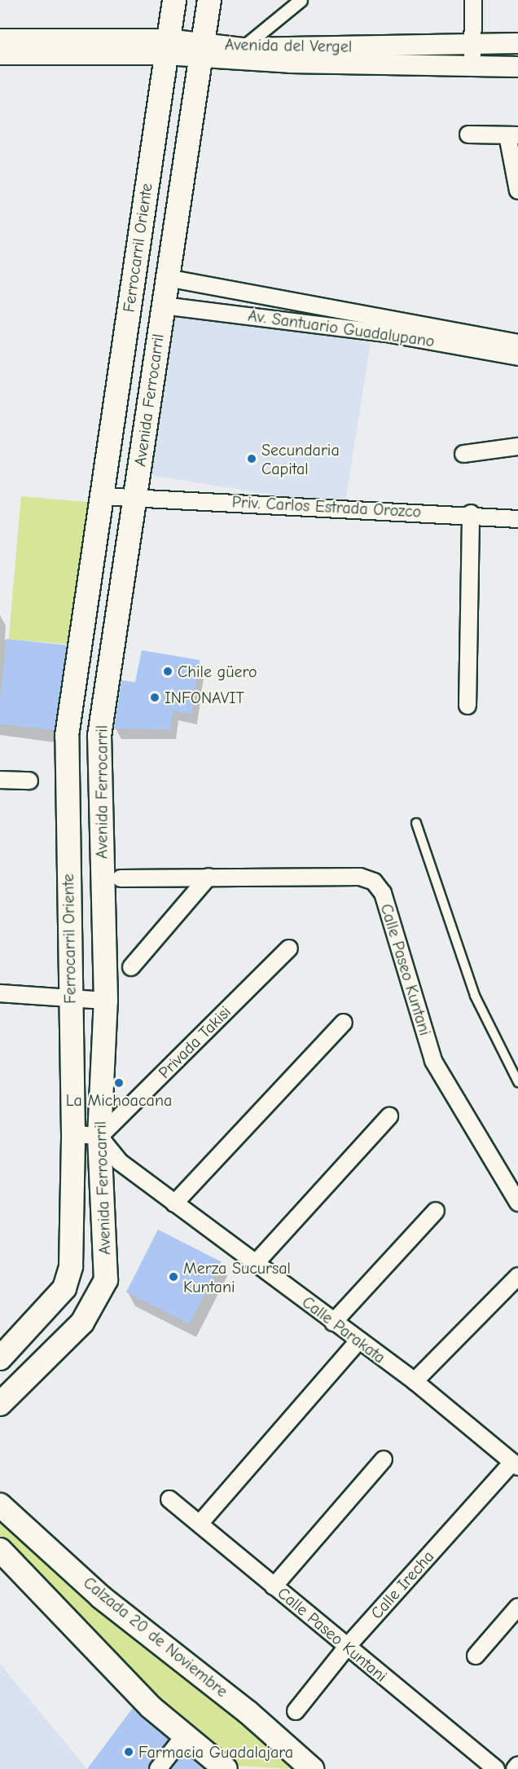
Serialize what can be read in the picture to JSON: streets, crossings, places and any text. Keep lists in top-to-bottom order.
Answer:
{
  "streets": {
    "main road": ["Ferrocarril Oriente", "Avenida Ferrocarril", "Calzada 20 de Noviembre"],
    "street": [
      "Avenida del Vergel",
      "Av. Santuario Guadalupano",
      "Priv. Carlos Estrada Orozco",
      "Calle Paseo Kuntani",
      "Privada Takisi",
      "Calle Parakata",
      "Calle Irecha"
    ]
  },
  "crossings": [
    ["Avenida del Vergel", "Ferrocarril Oriente"],
    ["Avenida del Vergel", "Avenida Ferrocarril"],
    ["Av. Santuario Guadalupano", "Avenida Ferrocarril"],
    ["Avenida Ferrocarril", "Priv. Carlos Estrada Orozco"],
    ["Avenida Ferrocarril", "Privada Takisi"],
    ["Avenida Ferrocarril", "Calle Parakata"],
    ["Calle Paseo Kuntani", "Calle Irecha"],
    ["Privada Takisi", "Calle Parakata"],
    ["Calle Parakata", "Calle Irecha"]
  ],
  "places": [
    "Secundaria Capital",
    "Chile güero",
    "INFONAVIT",
    "La Michoacana",
    "Merza Sucursal Kuntani",
    "Farmacia Guadalajara"
  ]
}
